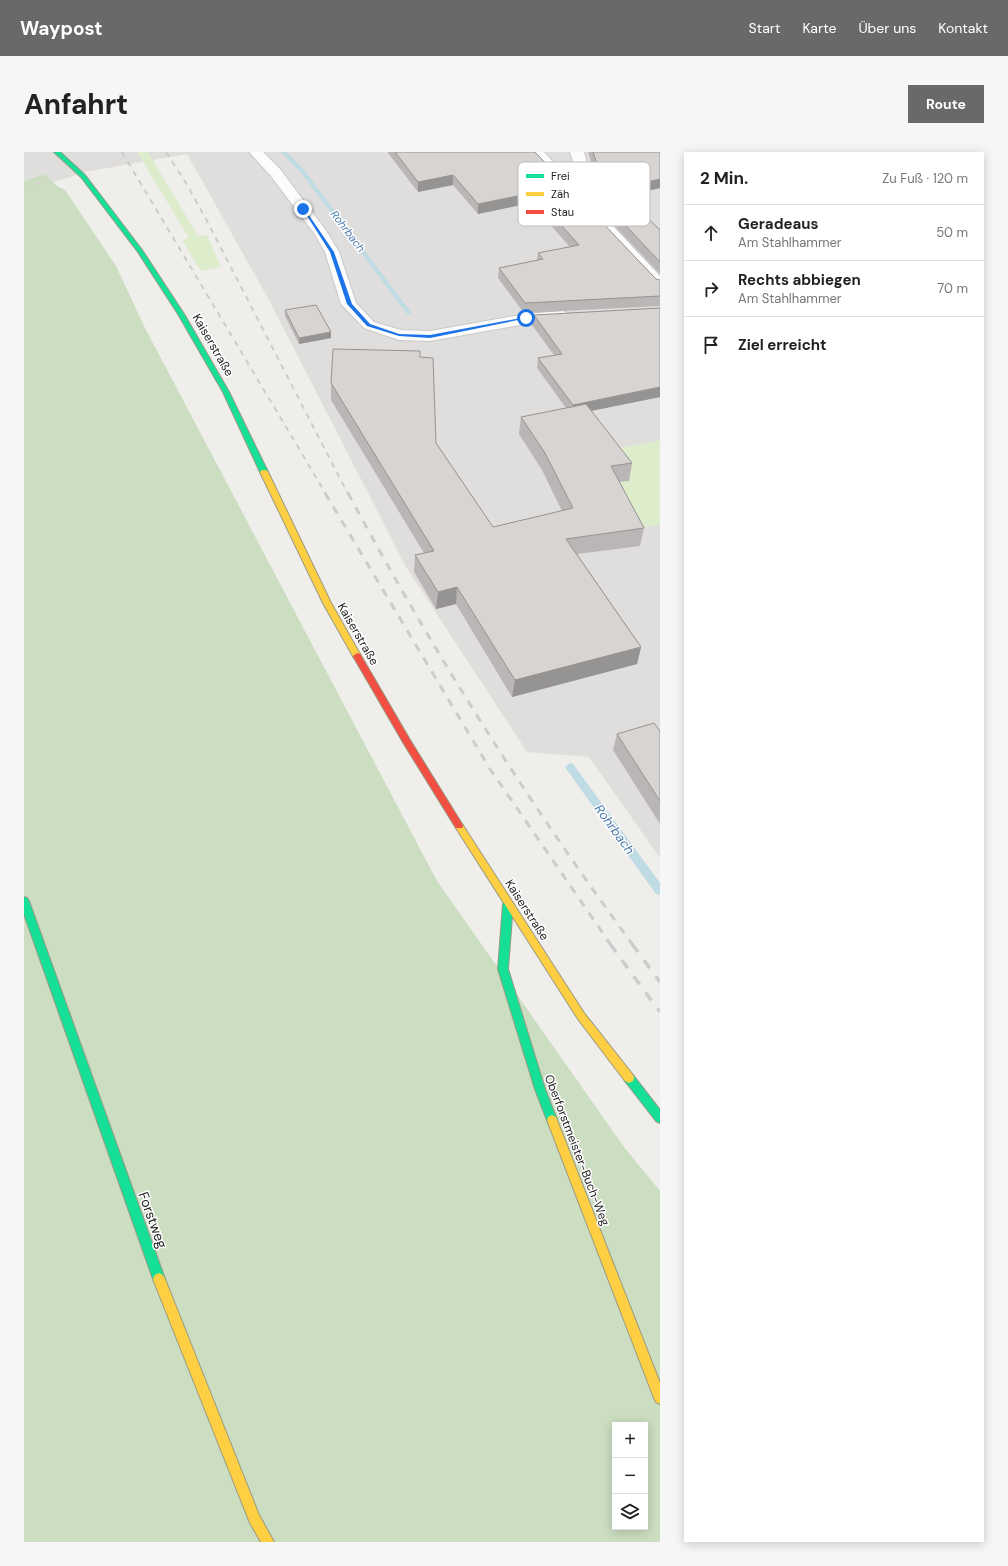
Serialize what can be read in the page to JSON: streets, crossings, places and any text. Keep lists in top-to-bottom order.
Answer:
{
  "streets": {
    "main road": ["Kaiserstraße", "Oberforstmeister-Buch-Weg", "Forstweg"]
  },
  "crossings": [
    ["Kaiserstraße", "Oberforstmeister-Buch-Weg"]
  ],
  "water": ["Rohrbach"],
  "legend": ["Frei", "Zäh", "Stau"],
  "page": {
    "header": "Waypost",
    "nav": [
      "Start",
      "Karte",
      "Über uns",
      "Kontakt"
    ],
    "buttons": "Route",
    "title": "Anfahrt",
    "heading": ["2 Min.", "Zu Fuß · 120 m"],
    "list": [
      ["Geradeaus", "Am Stahlhammer", "50 m"],
      ["Rechts abbiegen", "Am Stahlhammer", "70 m"],
      "Ziel erreicht"
    ],
    "map_buttons": ["+", "−"]
  }
}
